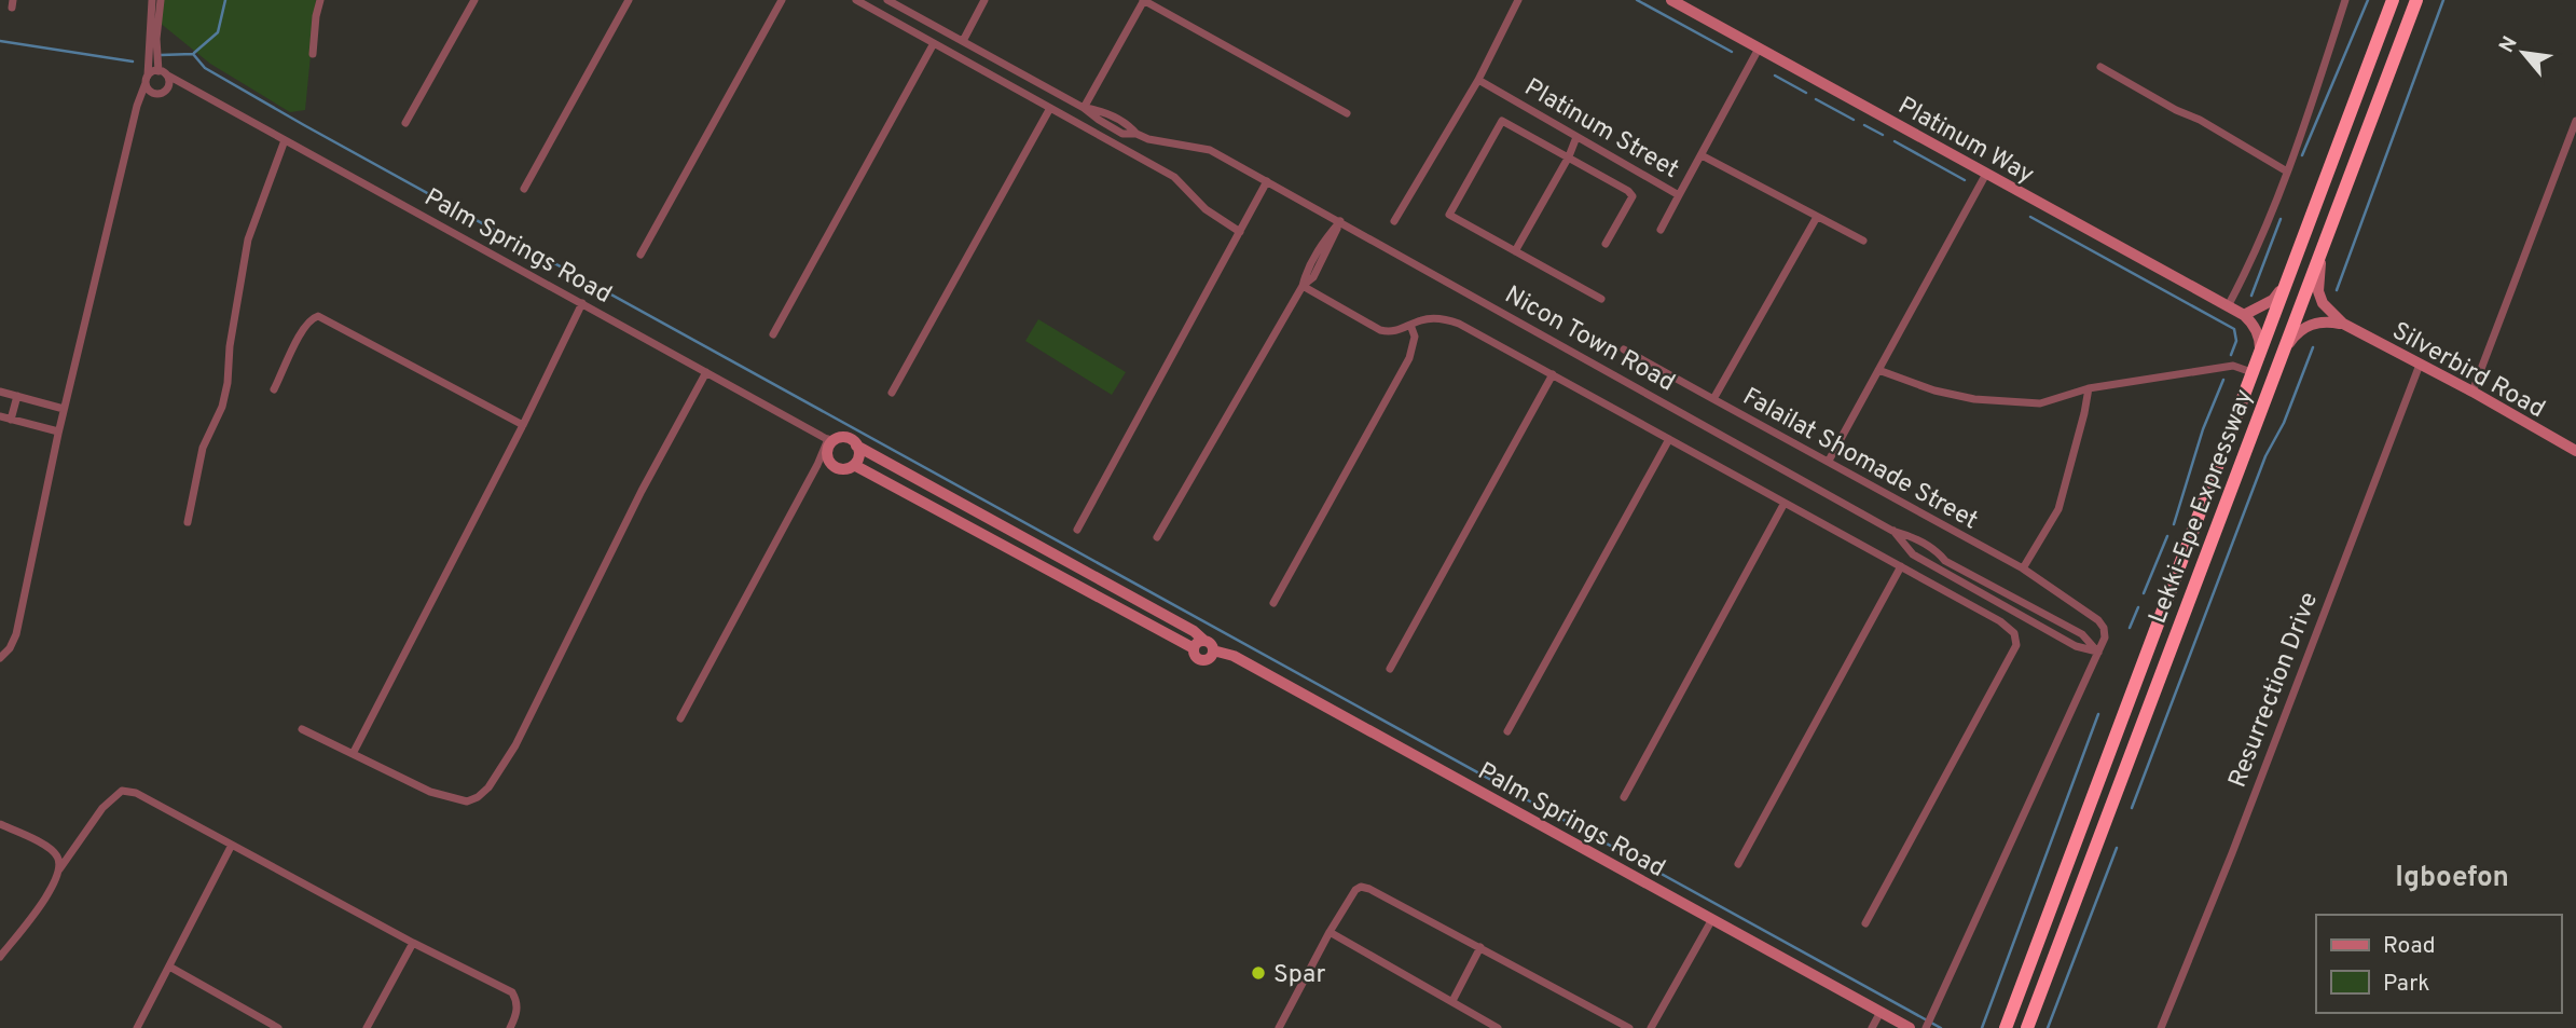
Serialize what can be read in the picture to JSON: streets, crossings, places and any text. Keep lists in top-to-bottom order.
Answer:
{
  "streets": {
    "highway": ["Lekki-Epe Expressway"],
    "street": [
      "Platinum Street",
      "Platinum Way",
      "Palm Springs Road",
      "Nicon Town Road",
      "Silverbird Road",
      "Falailat Shomade Street",
      "Resurrection Drive"
    ]
  },
  "crossings": [
    ["Platinum Street", "Platinum Way"],
    ["Nicon Town Road", "Falailat Shomade Street"],
    ["Silverbird Road", "Resurrection Drive"]
  ],
  "districts": ["Igboefon"],
  "places": ["Spar"],
  "legend": ["Road", "Park"],
  "north": "top left"
}
